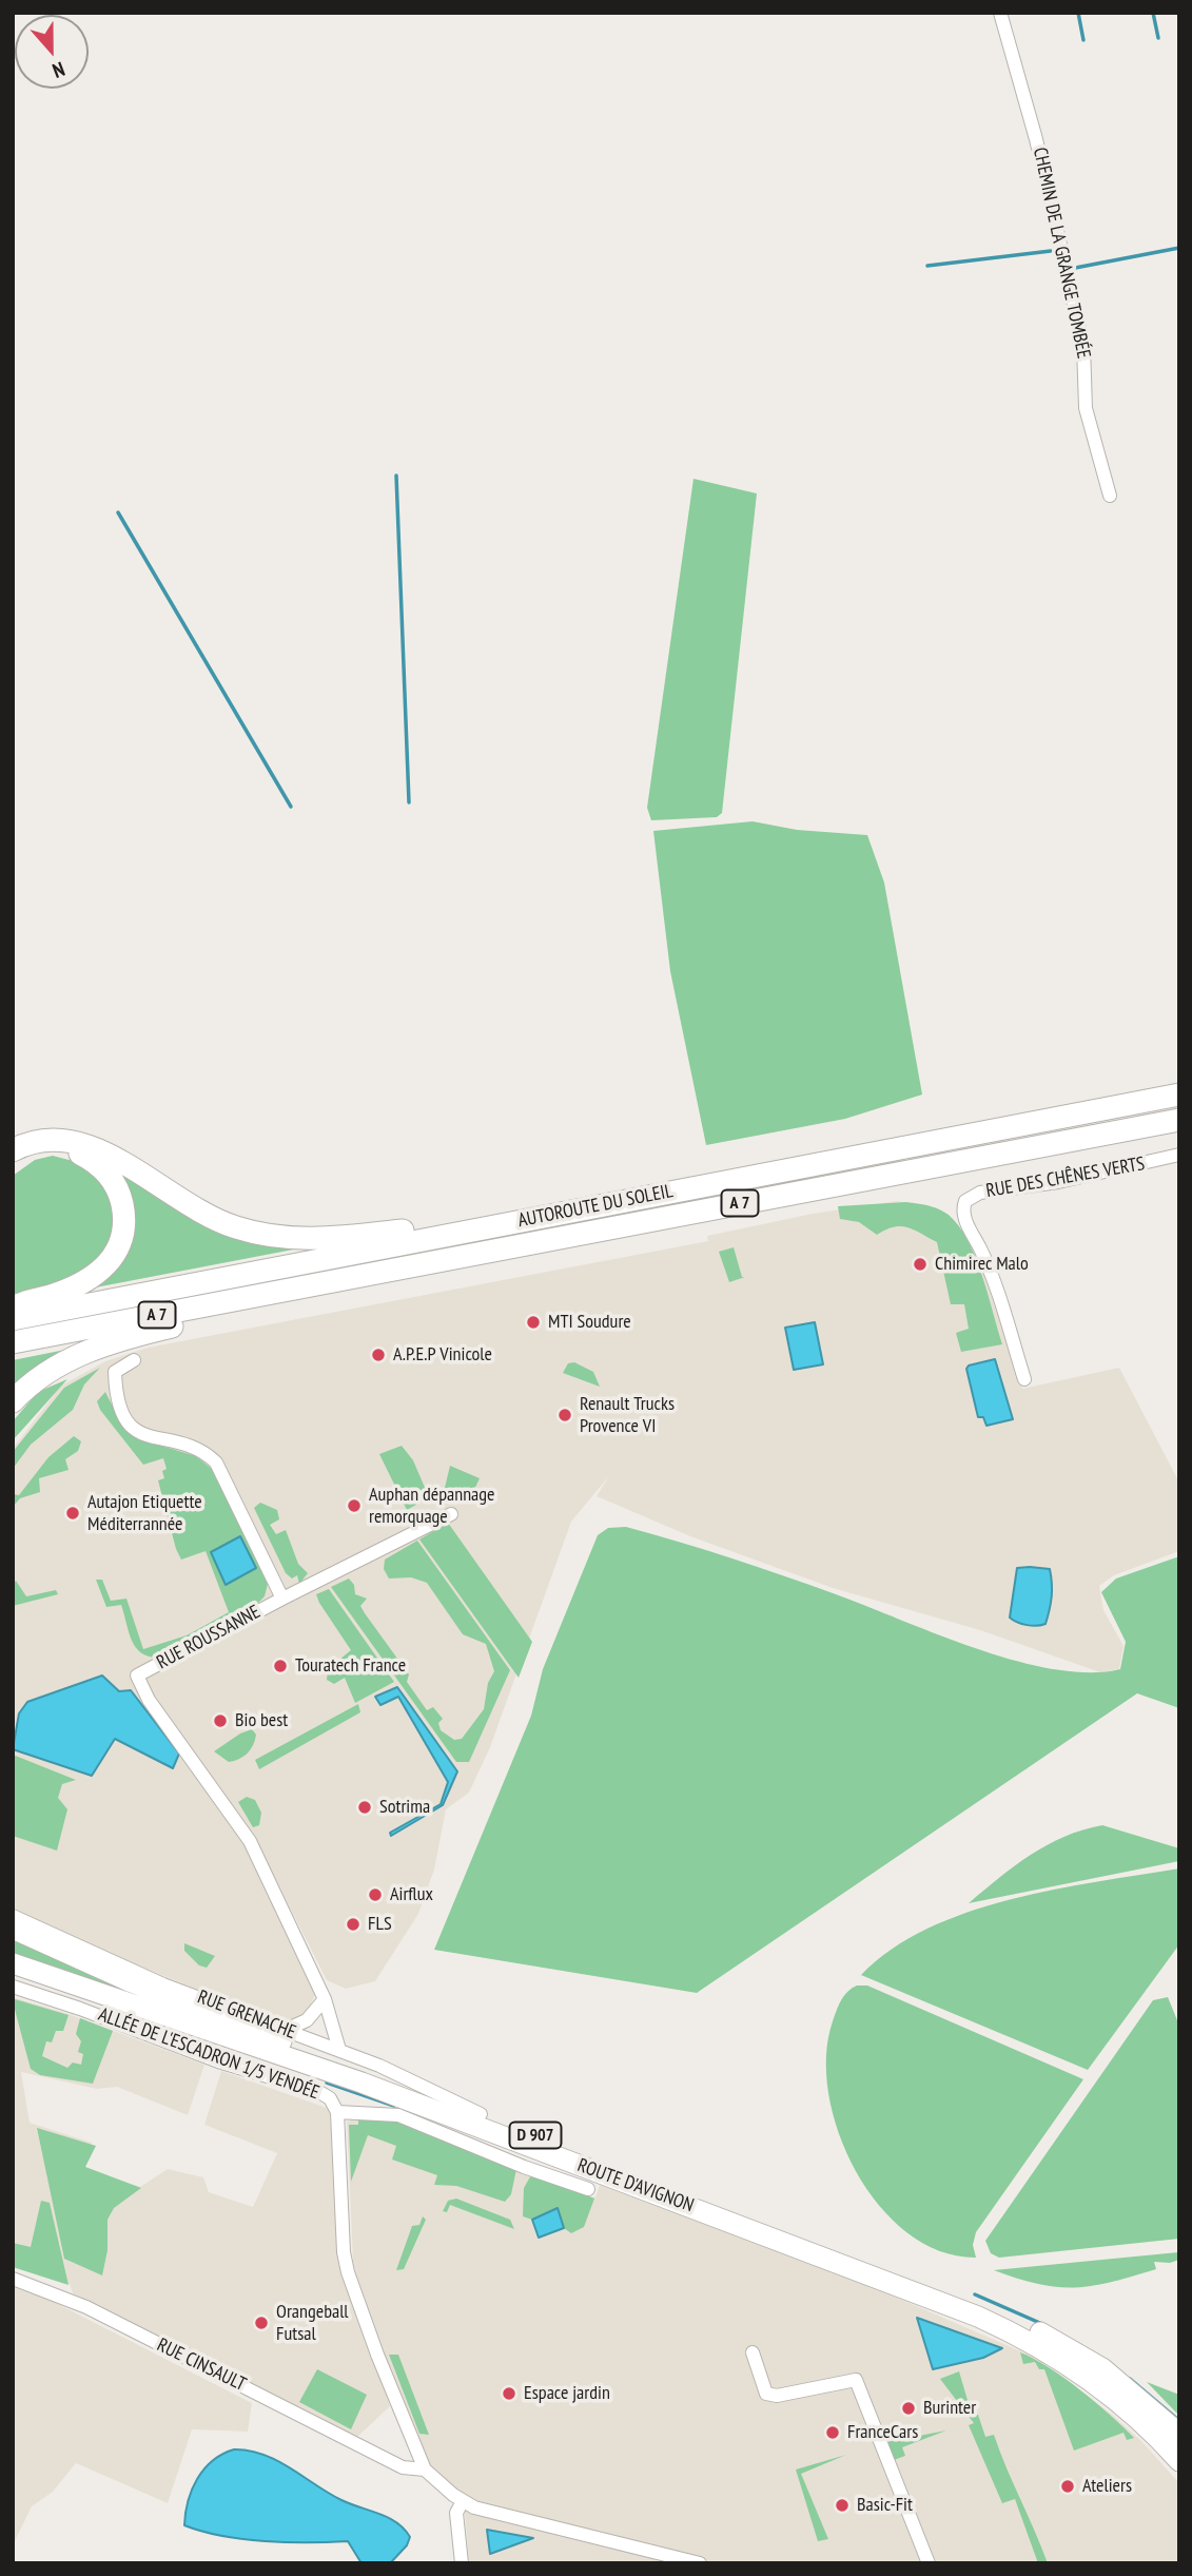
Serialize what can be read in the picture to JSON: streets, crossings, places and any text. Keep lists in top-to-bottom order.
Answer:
{
  "streets": {
    "highway": ["A 7", "AUTOROUTE DU SOLEIL"],
    "main road": ["D 907", "ROUTE D'AVIGNON"],
    "street": [
      "CHEMIN DE LA GRANGE TOMBÉE",
      "RUE DES CHÊNES VERTS",
      "RUE ROUSSANNE",
      "RUE GRENACHE",
      "ALLÉE DE L'ESCADRON 1/5 VENDÉE",
      "RUE CINSAULT"
    ]
  },
  "crossings": [
    ["RUE ROUSSANNE", "RUE GRENACHE"],
    ["RUE GRENACHE", "ROUTE D'AVIGNON"],
    ["ALLÉE DE L'ESCADRON 1/5 VENDÉE", "RUE CINSAULT"]
  ],
  "places": [
    "Chimirec Malo",
    "MTI Soudure",
    "A.P.E.P Vinicole",
    "Renault Trucks Provence VI",
    "Auphan dépannage remorquage",
    "Autajon Etiquette Méditerrannée",
    "Touratech France",
    "Bio best",
    "Sotrima",
    "Airflux",
    "FLS",
    "Orangeball Futsal",
    "Espace jardin",
    "Burinter",
    "FranceCars",
    "Ateliers",
    "Basic-Fit"
  ],
  "north": "bottom"
}
